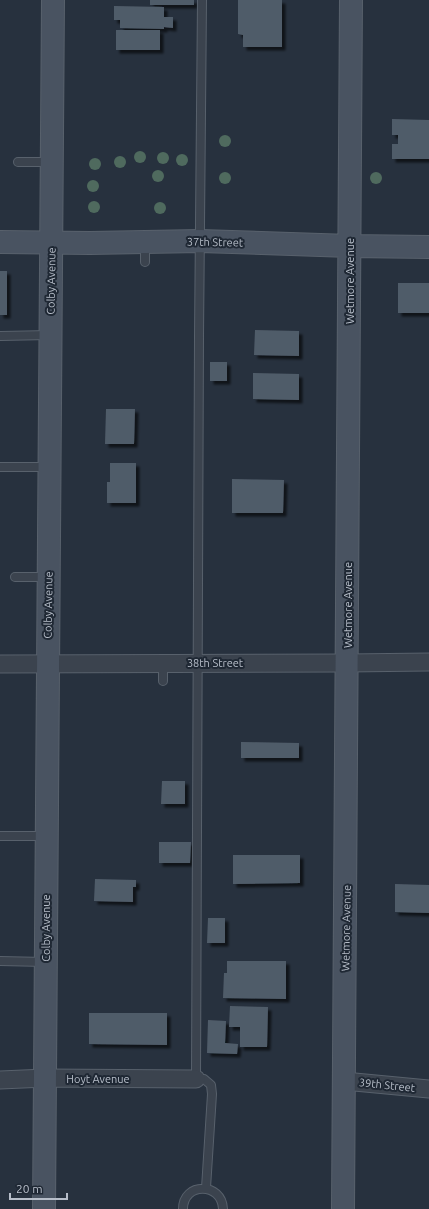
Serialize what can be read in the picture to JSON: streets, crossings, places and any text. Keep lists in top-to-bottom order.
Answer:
{
  "streets": {
    "street": [
      "37th Street",
      "Colby Avenue",
      "Wetmore Avenue",
      "38th Street",
      "Hoyt Avenue",
      "39th Street"
    ]
  },
  "crossings": [
    ["37th Street", "Colby Avenue"],
    ["37th Street", "Wetmore Avenue"],
    ["Colby Avenue", "38th Street"],
    ["Colby Avenue", "Hoyt Avenue"],
    ["Wetmore Avenue", "38th Street"],
    ["Wetmore Avenue", "39th Street"]
  ],
  "scale_bar": "20 m"
}
